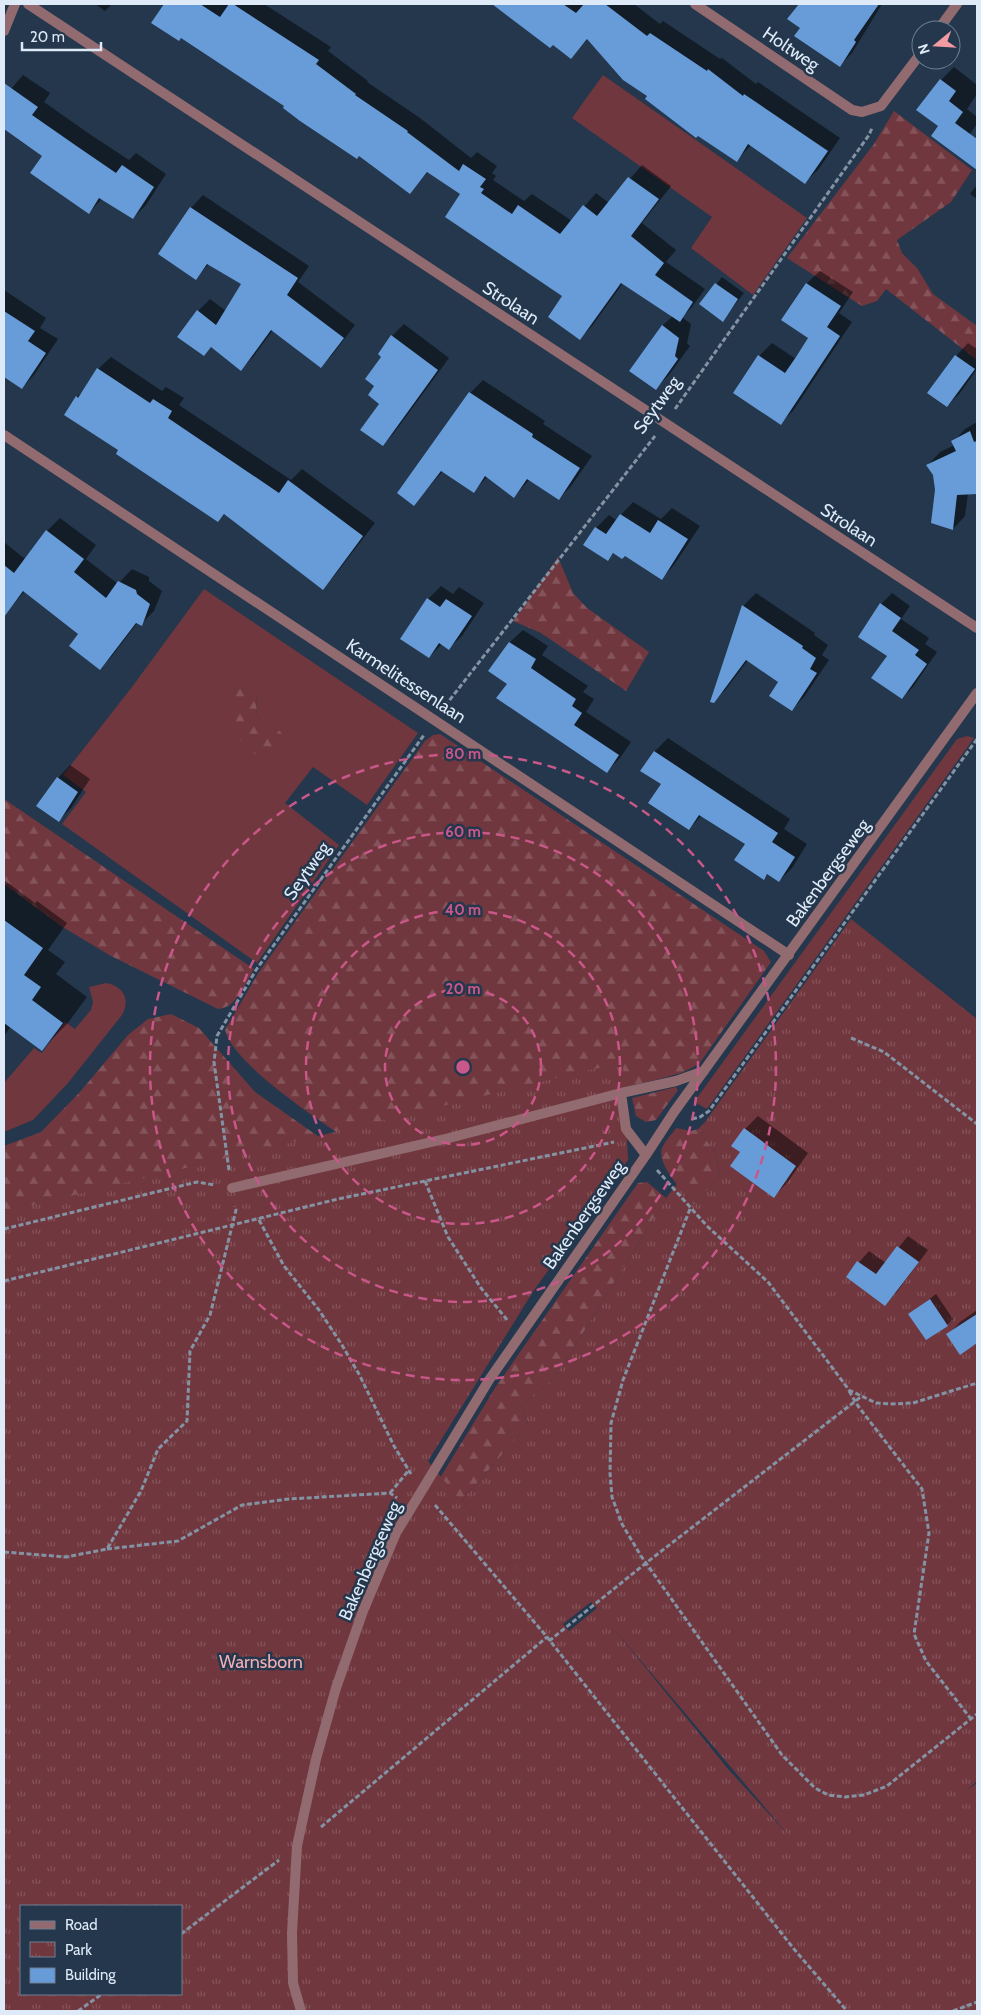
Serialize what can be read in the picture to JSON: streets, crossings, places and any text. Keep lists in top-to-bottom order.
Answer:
{
  "streets": {
    "street": [
      "Holtweg",
      "Strolaan",
      "Karmelitessenlaan",
      "Bakenbergseweg"
    ],
    "path": ["Seytweg"]
  },
  "crossings": [
    ["Holtweg", "Seytweg"],
    ["Strolaan", "Seytweg"],
    ["Karmelitessenlaan", "Bakenbergseweg"]
  ],
  "parks": ["Warnsborn"],
  "legend": ["Road", "Park", "Building"],
  "scale_bar": "20 m",
  "north": "left",
  "rings": [
    "80 m",
    "60 m",
    "40 m",
    "20 m"
  ]
}
